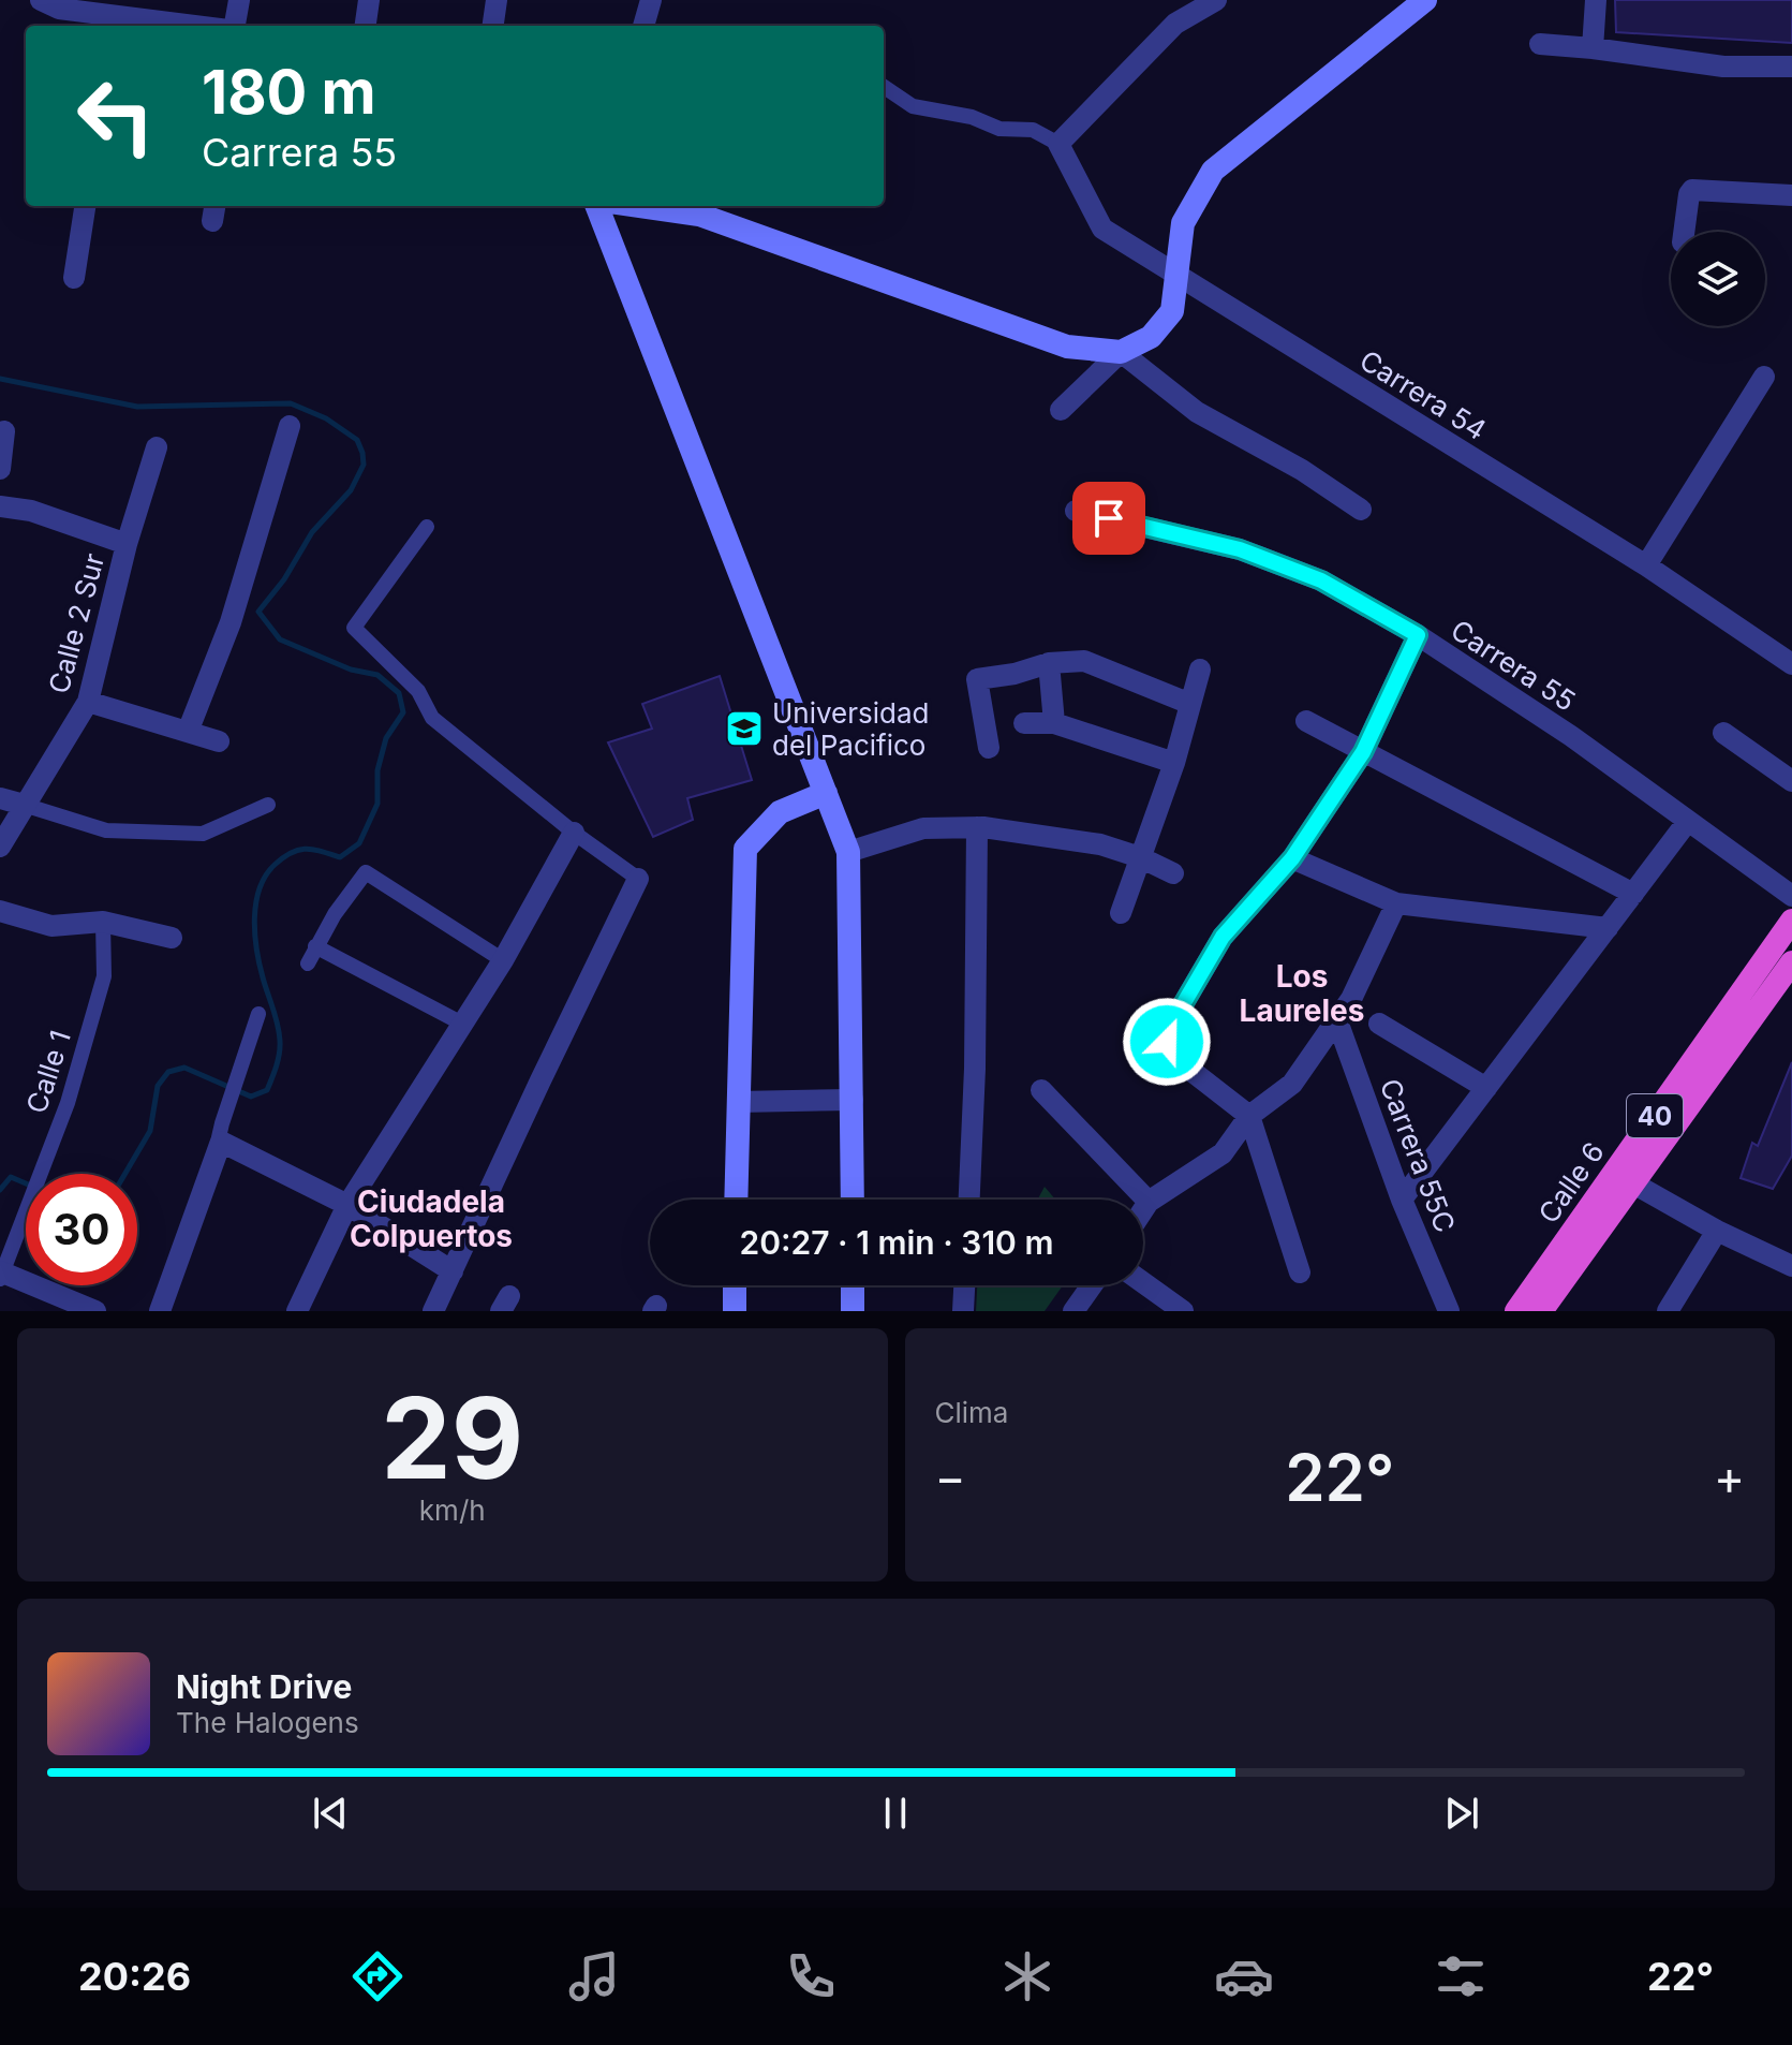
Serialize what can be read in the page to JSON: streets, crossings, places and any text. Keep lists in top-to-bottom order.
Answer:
{
  "streets": {
    "highway": ["40", "Calle 6"],
    "street": [
      "Carrera 54",
      "Calle 2 Sur",
      "Carrera 55",
      "Calle 1",
      "Carrera 55C"
    ]
  },
  "districts": ["Los Laureles", "Ciudadela Colpuertos"],
  "places": {
    "school or university": ["Universidad del Pacifico"]
  },
  "page": {
    "turn": ["180 m", "Carrera 55"],
    "limit": "30",
    "trip": "20:27 · 1 min · 310 m",
    "tile": [
      ["29", "km/h"],
      "Clima"
    ],
    "heat": ["−", "22°", "+"],
    "song": ["Night Drive", "The Halogens"],
    "tabs": ["20:26", "22°"]
  }
}
